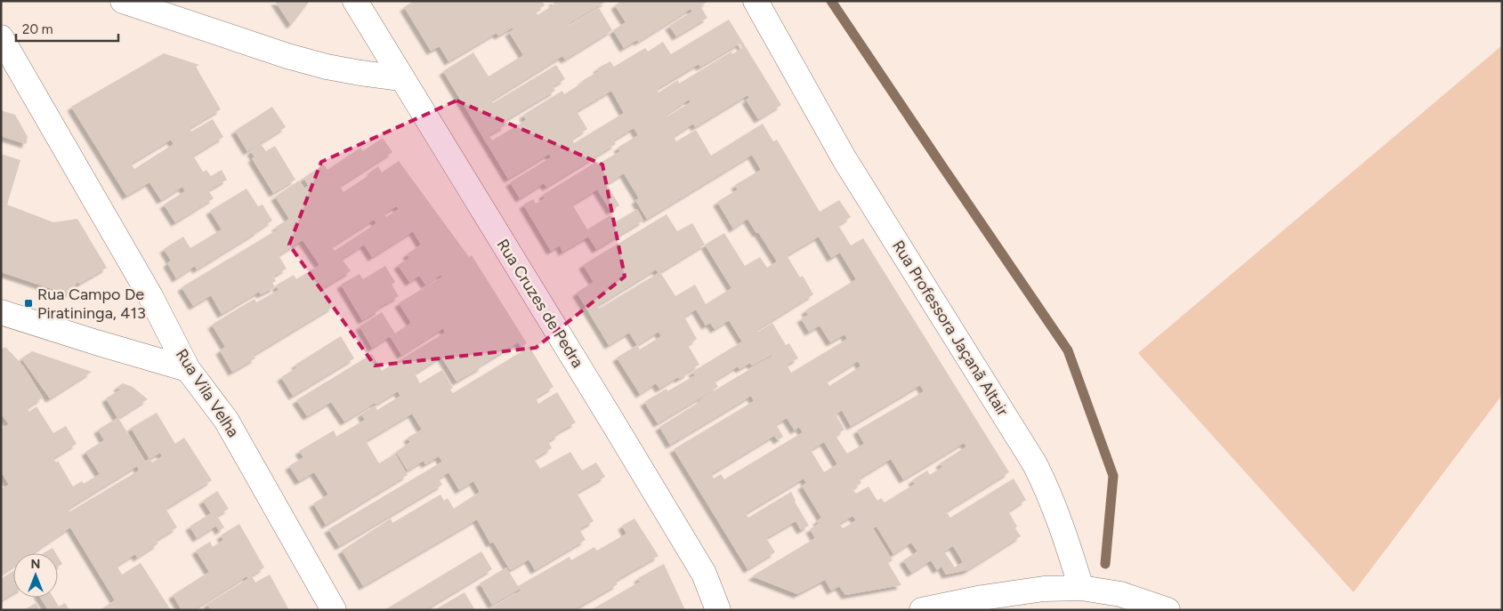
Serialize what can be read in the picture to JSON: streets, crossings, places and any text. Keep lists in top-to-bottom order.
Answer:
{
  "streets": {
    "street": ["Rua Cruzes de Pedra", "Rua Professora Jaçanã Altair", "Rua Vila Velha"]
  },
  "places": {
    "transit": ["Rua Campo De Piratininga, 413"]
  },
  "scale_bar": "20 m",
  "north": "top"
}
